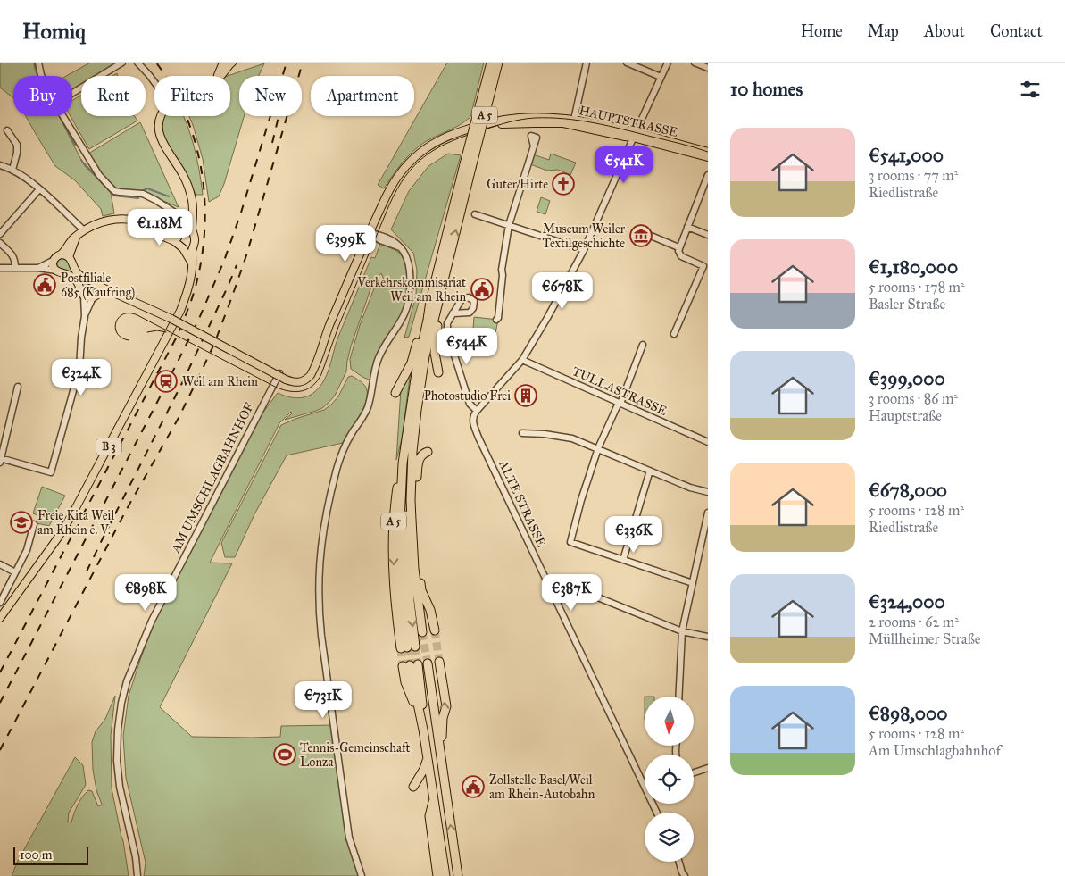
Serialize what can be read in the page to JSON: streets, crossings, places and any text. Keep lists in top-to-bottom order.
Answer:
{
  "streets": {
    "highway": ["A 5"],
    "main road": ["HAUPTSTRASSE", "B 3"],
    "street": ["TULLASTRASSE", "AM UMSCHLAGBAHNHOF", "ALTE STRASSE"]
  },
  "places": {
    "church": ["Guter Hirte"],
    "museum": ["Museum Weiler Textilgeschichte"],
    "public building": ["Postfiliale 685 (Kaufring)", "Verkehrskommisariat Weil am Rhein", "Zollstelle Basel/Weil am Rhein-Autobahn"],
    "station": ["Weil am Rhein"],
    "building": ["Photostudio Frei"],
    "school or university": ["Freie Kita Weil am Rhein e. V."],
    "sports": ["Tennis-Gemeinschaft Lonza"]
  },
  "scale_bar": "100 m",
  "north": "bottom",
  "page": {
    "header": "Homiq",
    "nav": [
      "Home",
      "Map",
      "About",
      "Contact"
    ],
    "heading": "10 homes",
    "chip": [
      "Buy",
      "Rent",
      "Filters",
      "New",
      "Apartment"
    ],
    "list": [
      {
        "name": "€541,000",
        "note": "3 rooms · 77 m² · Riedlistraße"
      },
      {
        "name": "€1,180,000",
        "note": "5 rooms · 178 m² · Basler Straße"
      },
      {
        "name": "€399,000",
        "note": "3 rooms · 86 m² · Hauptstraße"
      },
      {
        "name": "€678,000",
        "note": "5 rooms · 128 m² · Riedlistraße"
      },
      {
        "name": "€324,000",
        "note": "2 rooms · 62 m² · Müllheimer Straße"
      },
      {
        "name": "€898,000",
        "note": "5 rooms · 128 m² · Am Umschlagbahnhof"
      }
    ],
    "price": [
      "€541K",
      "€1.18M",
      "€399K",
      "€678K",
      "€544K",
      "€324K",
      "€336K",
      "€898K",
      "€387K",
      "€731K"
    ],
    "scale": "100 m"
  }
}
